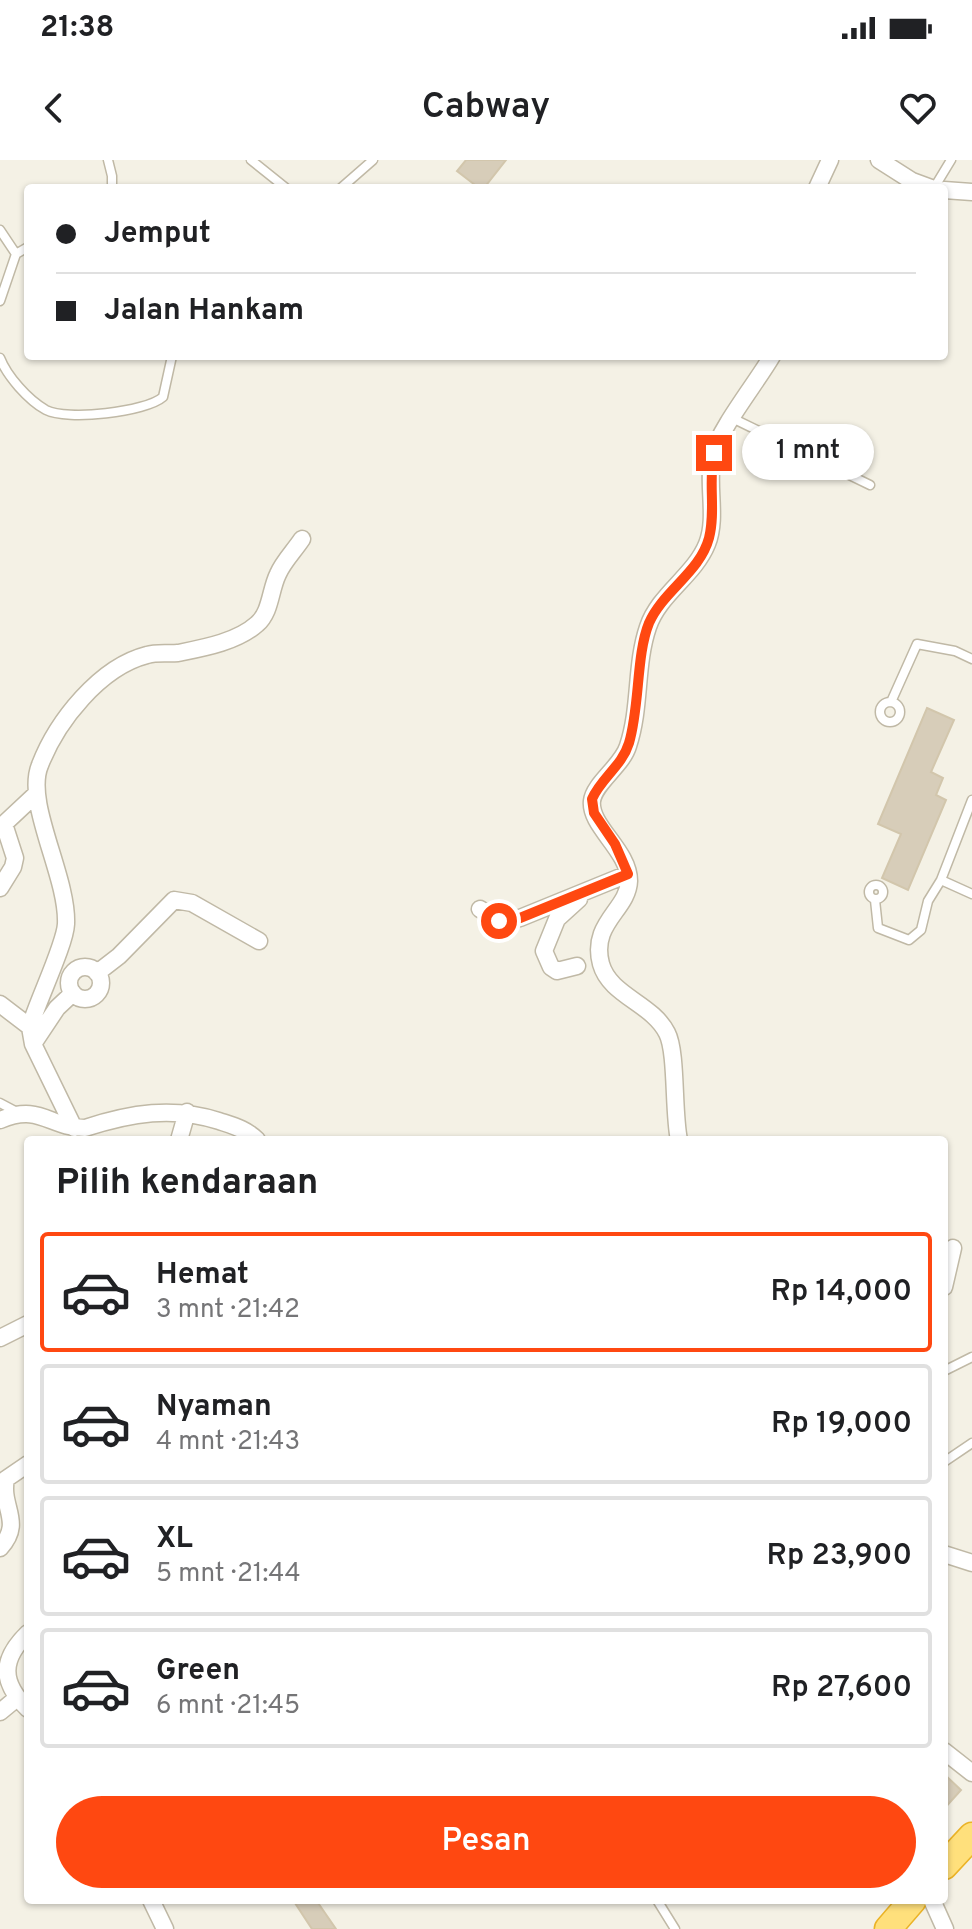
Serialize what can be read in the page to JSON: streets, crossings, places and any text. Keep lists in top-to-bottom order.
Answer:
{
  "page": {
    "status": "21:38",
    "header": "Cabway",
    "banner": ["Jemput", "Jalan Hankam"],
    "bubble": "1 mnt",
    "heading": "Pilih kendaraan",
    "list": [
      {
        "name": "Hemat",
        "note": "3 mnt · 21:42",
        "value": "Rp 14,000"
      },
      {
        "name": "Nyaman",
        "note": "4 mnt · 21:43",
        "value": "Rp 19,000"
      },
      {
        "name": "XL",
        "note": "5 mnt · 21:44",
        "value": "Rp 23,900"
      },
      {
        "name": "Green",
        "note": "6 mnt · 21:45",
        "value": "Rp 27,600"
      }
    ],
    "buttons": "Pesan"
  }
}
